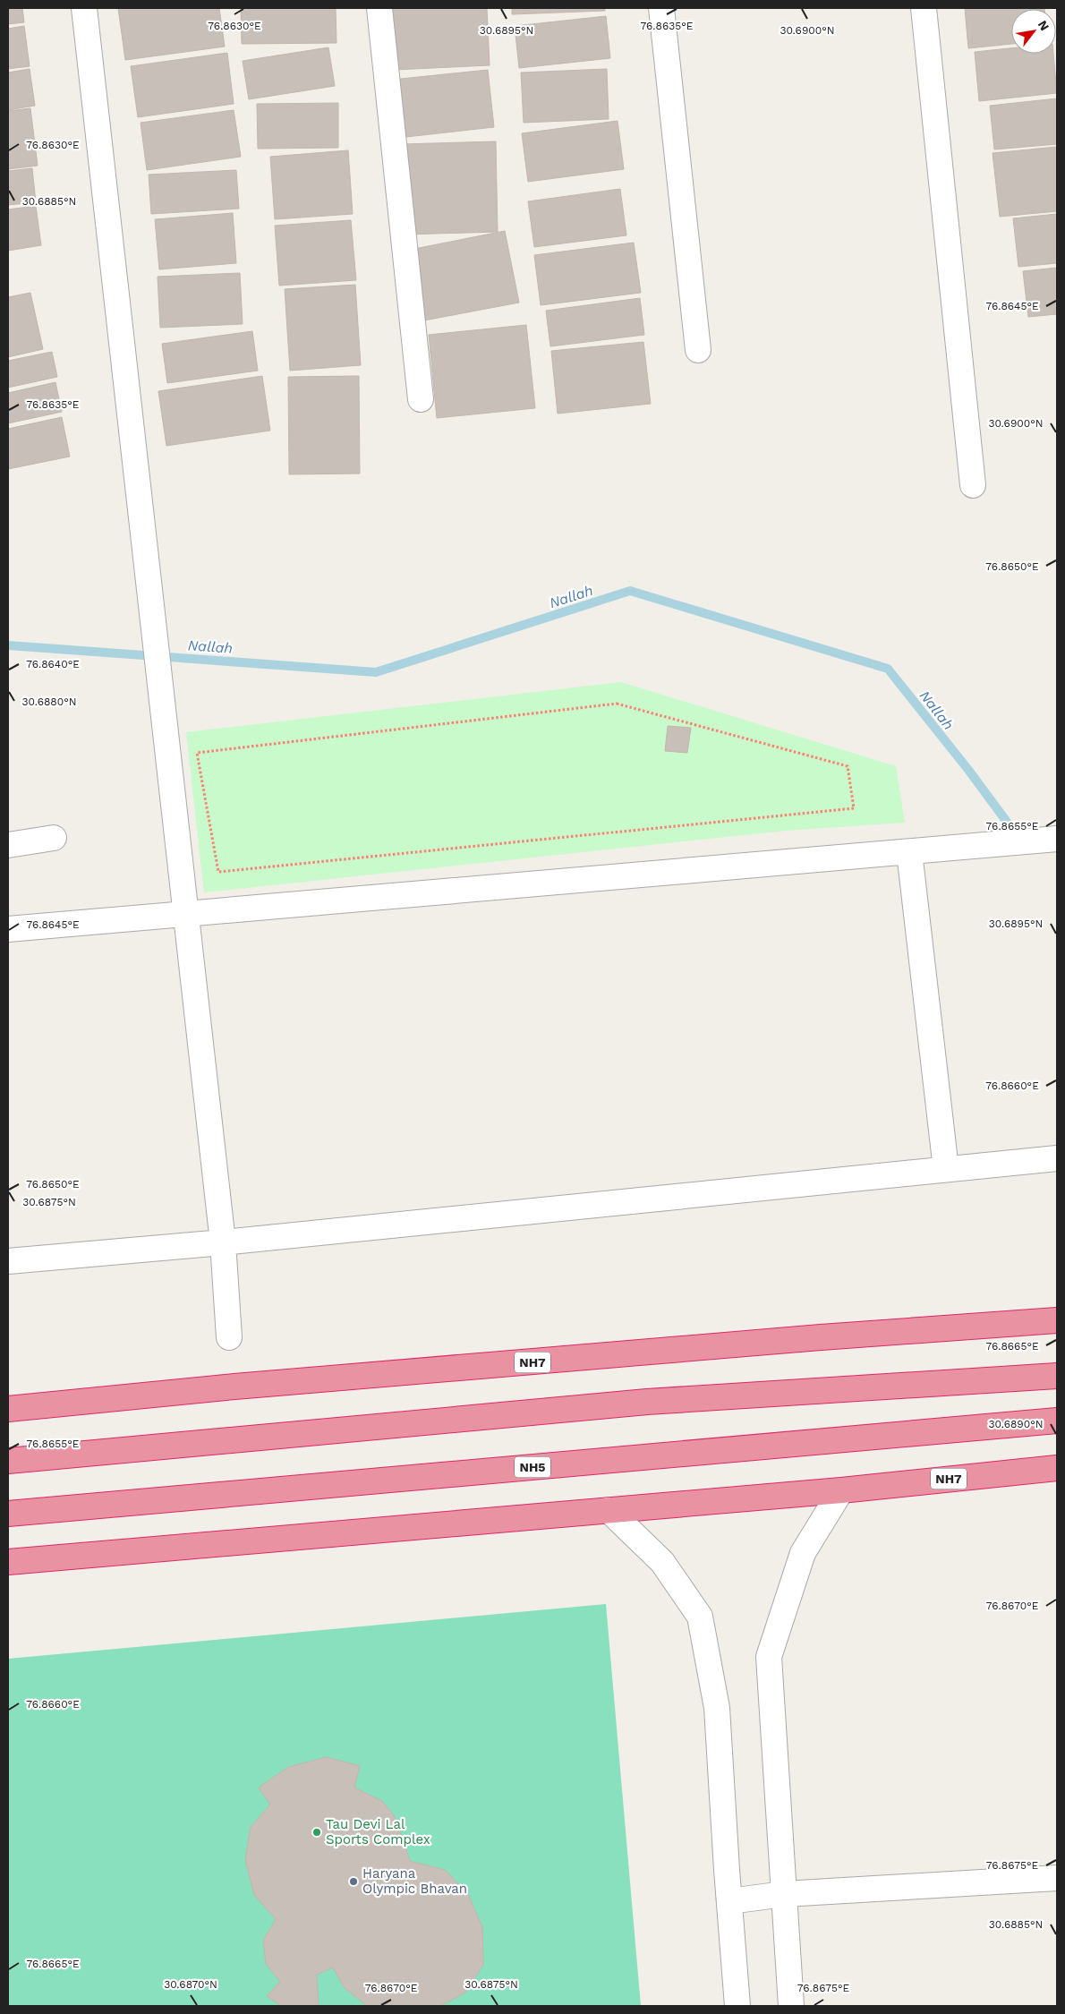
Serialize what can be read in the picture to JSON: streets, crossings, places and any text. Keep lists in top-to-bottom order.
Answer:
{
  "streets": {
    "highway": ["NH7", "NH5"]
  },
  "water": ["Nallah"],
  "places": ["Tau Devi Lal Sports Complex", "Haryana Olympic Bhavan"],
  "north": "top right",
  "coordinates": [
    "76.8630°E",
    "76.8635°E",
    "30.6895°N",
    "30.6900°N",
    "30.6885°N",
    "76.8645°E",
    "76.8650°E",
    "76.8640°E",
    "30.6880°N",
    "76.8655°E",
    "76.8660°E",
    "30.6875°N",
    "76.8665°E",
    "30.6890°N",
    "76.8670°E",
    "76.8675°E",
    "30.6870°N"
  ]
}
